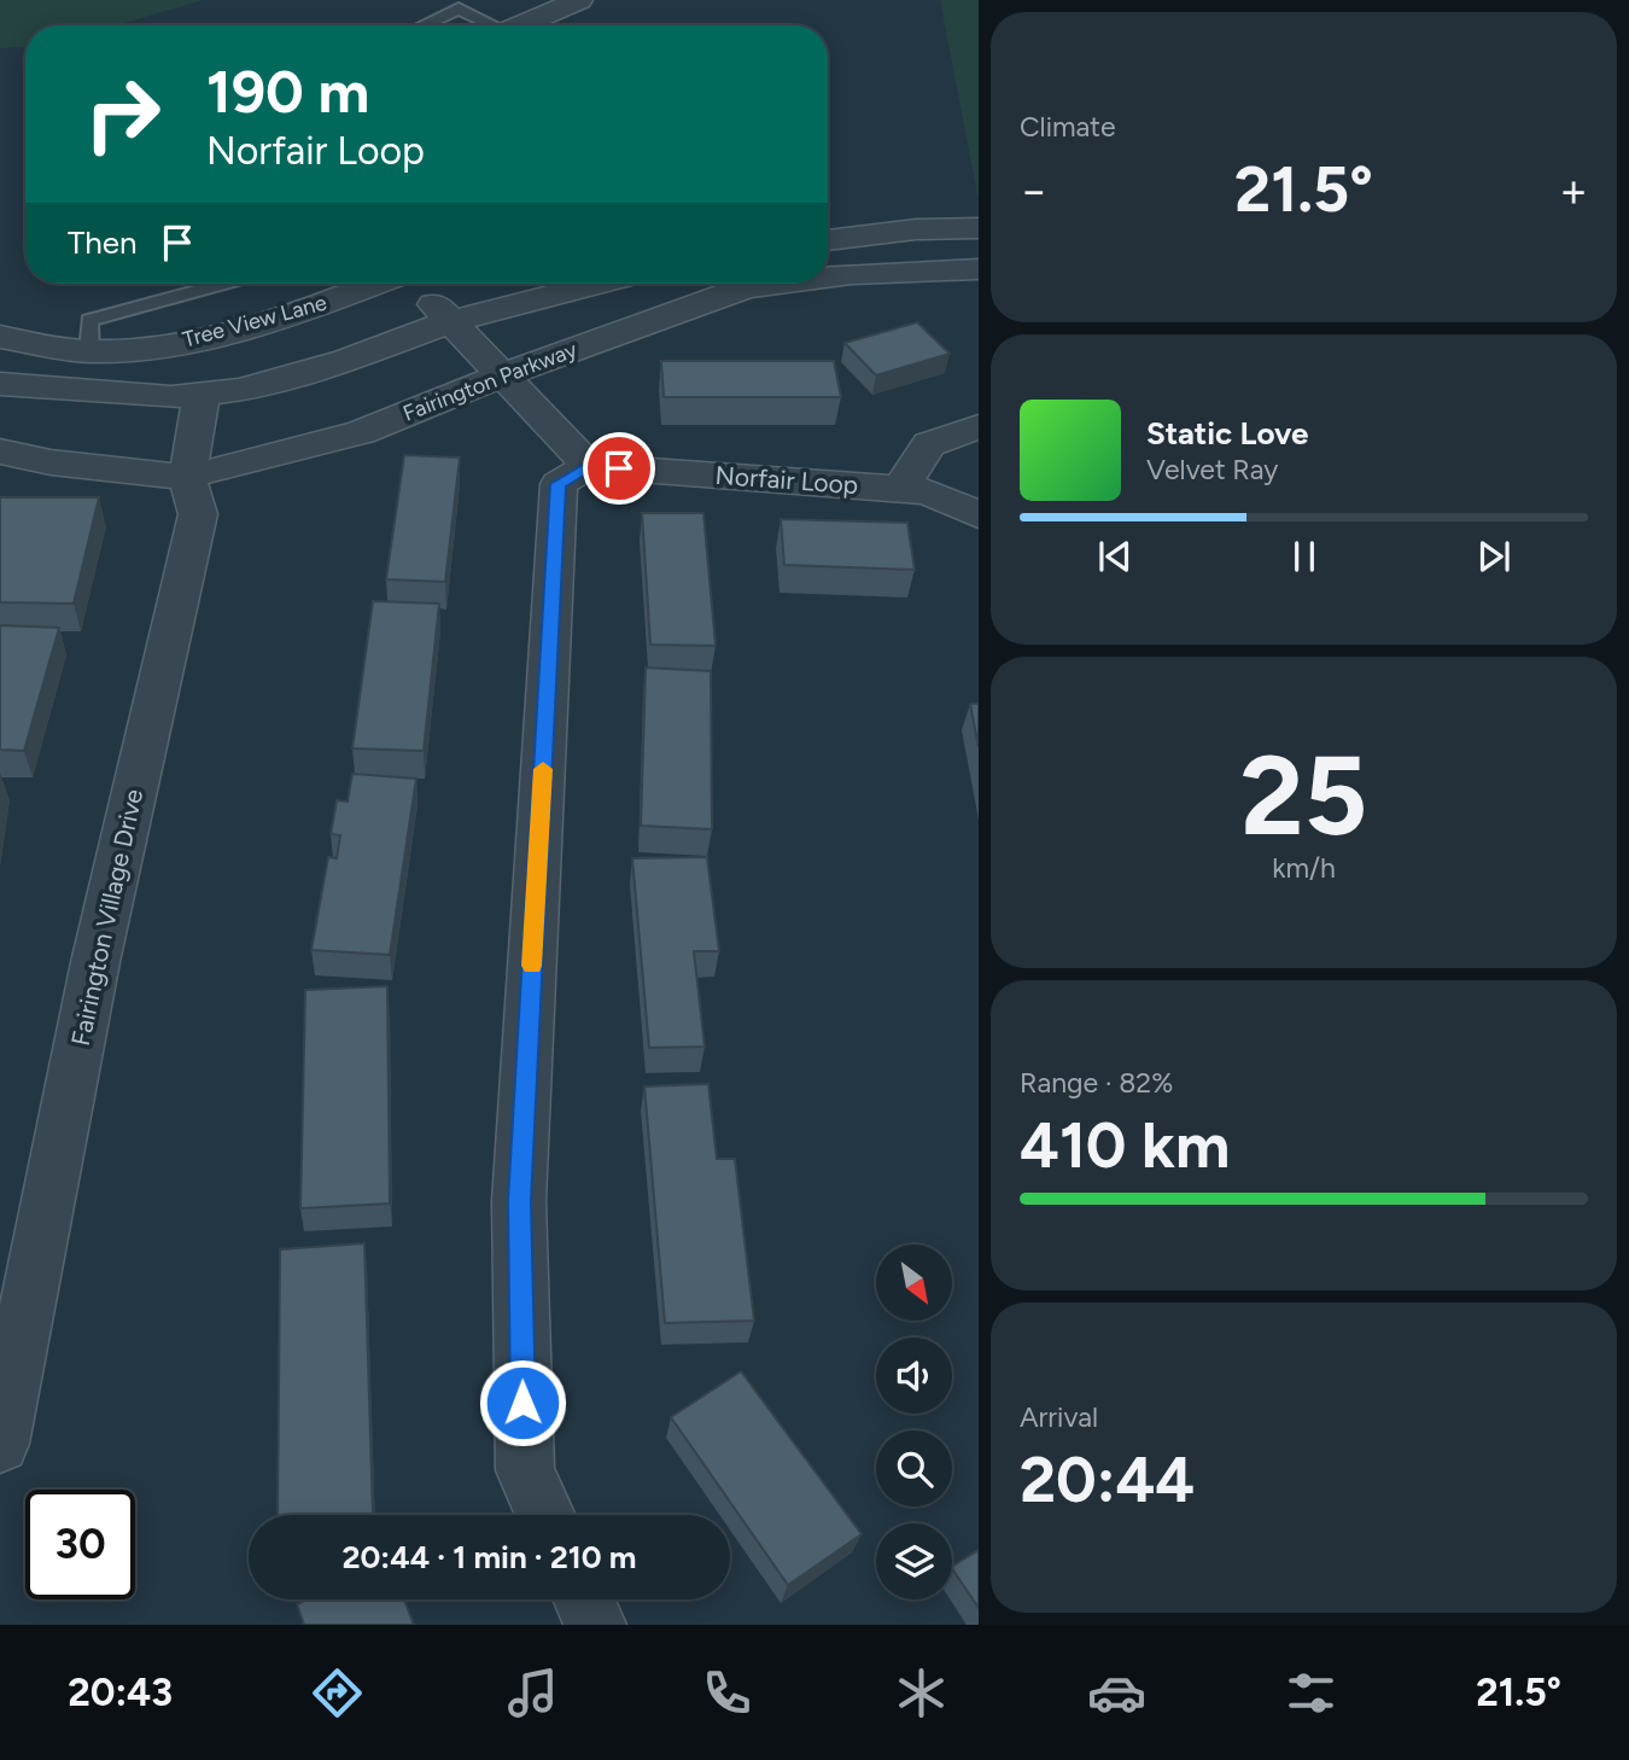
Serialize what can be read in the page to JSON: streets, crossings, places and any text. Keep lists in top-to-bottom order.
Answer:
{
  "streets": {
    "street": [
      "Tree View Lane",
      "Fairington Parkway",
      "Norfair Loop",
      "Fairington Village Drive"
    ]
  },
  "crossings": [
    ["Fairington Parkway", "Fairington Village Drive"]
  ],
  "north": "bottom right",
  "page": {
    "tile": [
      "Climate",
      ["25", "km/h"],
      ["Range · 82%", "410 km"],
      ["Arrival", "20:44"]
    ],
    "turn": ["190 m", "Norfair Loop"],
    "heat": ["−", "21.5°", "+"],
    "then": "Then",
    "song": ["Static Love", "Velvet Ray"],
    "limit": "30",
    "trip": "20:44 · 1 min · 210 m",
    "tabs": ["20:43", "21.5°"]
  }
}
